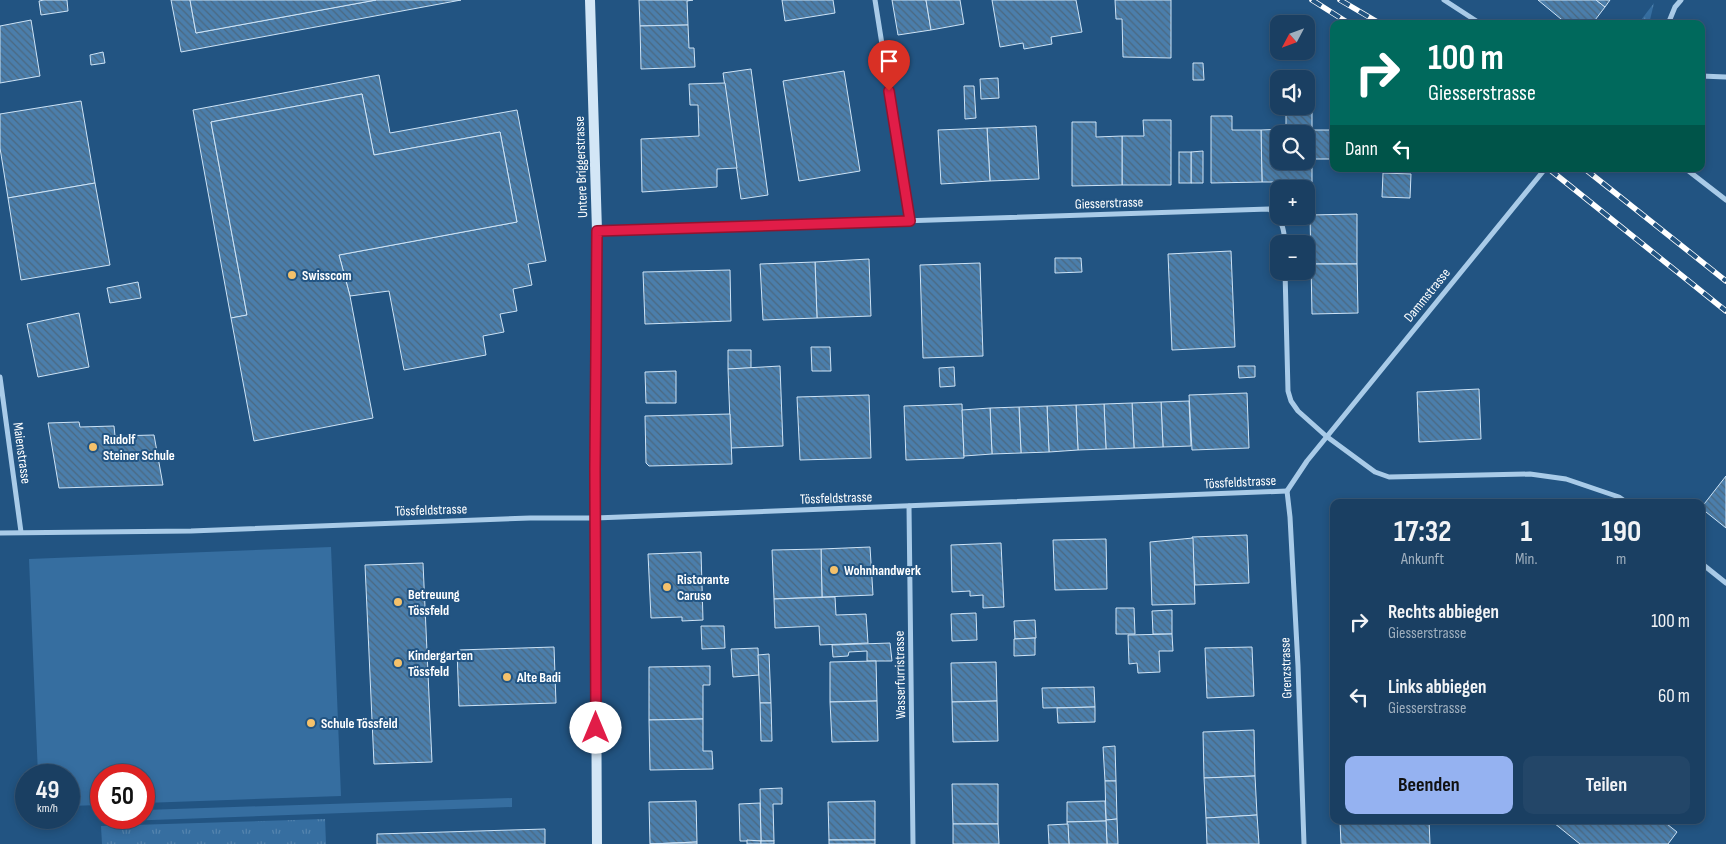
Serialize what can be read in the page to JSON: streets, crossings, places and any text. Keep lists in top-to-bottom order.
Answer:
{
  "streets": {
    "main road": ["Untere Briggerstrasse"],
    "street": [
      "Giesserstrasse",
      "Dammstrasse",
      "Maienstrasse",
      "Tössfeldstrasse",
      "Grenzstrasse",
      "Wasserfurristrasse"
    ]
  },
  "crossings": [
    ["Untere Briggerstrasse", "Giesserstrasse"],
    ["Untere Briggerstrasse", "Tössfeldstrasse"],
    ["Dammstrasse", "Tössfeldstrasse"],
    ["Maienstrasse", "Tössfeldstrasse"],
    ["Tössfeldstrasse", "Grenzstrasse"],
    ["Tössfeldstrasse", "Wasserfurristrasse"]
  ],
  "places": [
    "Swisscom",
    "Rudolf Steiner Schule",
    "Wohnhandwerk",
    "Ristorante Caruso",
    "Betreuung Tössfeld",
    "Kindergarten Tössfeld",
    "Alte Badi",
    "Schule Tössfeld"
  ],
  "north": "bottom left",
  "page": {
    "map_buttons": ["+", "−"],
    "turn": ["100 m", "Giesserstrasse"],
    "then": "Dann",
    "eta": [
      "17:32",
      "Ankunft",
      "1",
      "Min.",
      "190",
      "m"
    ],
    "list": [
      {
        "name": "Rechts abbiegen",
        "note": "Giesserstrasse",
        "value": "100 m"
      },
      {
        "name": "Links abbiegen",
        "note": "Giesserstrasse",
        "value": "60 m"
      }
    ],
    "buttons": ["Beenden", "Teilen"],
    "speed": "49 km/h",
    "limit": "50"
  }
}
